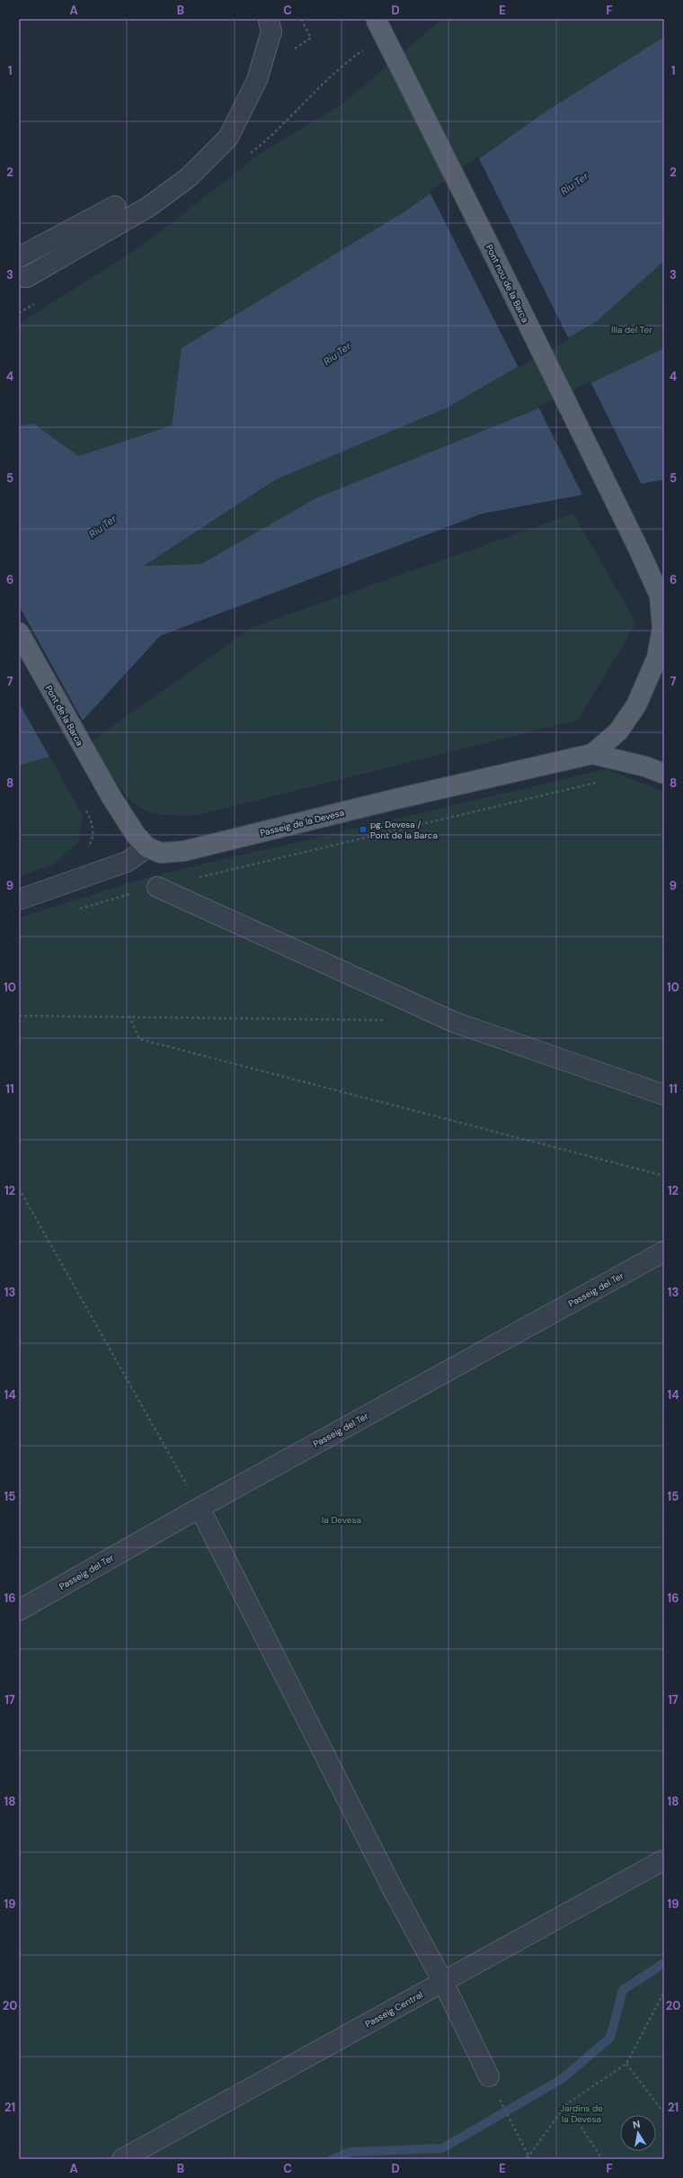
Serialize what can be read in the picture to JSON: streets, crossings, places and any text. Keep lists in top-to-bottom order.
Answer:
{
  "streets": {
    "main road": ["Pont nou de la Barca", "Pont de la Barca", "Passeig de la Devesa"],
    "street": ["Passeig del Ter", "Passeig Central"]
  },
  "crossings": [
    ["Pont nou de la Barca", "Passeig de la Devesa"],
    ["Pont de la Barca", "Passeig de la Devesa"]
  ],
  "water": ["Riu Ter"],
  "parks": ["Illa del Ter", "la Devesa", "Jardins de la Devesa"],
  "places": {
    "transit": ["pg. Devesa / Pont de la Barca"]
  },
  "north": "top",
  "grid": {
    "columns": [
      "A",
      "B",
      "C",
      "D",
      "E",
      "F"
    ],
    "rows": [
      "1",
      "2",
      "3",
      "4",
      "5",
      "6",
      "7",
      "8",
      "9",
      "10",
      "11",
      "12",
      "13",
      "14",
      "15",
      "16",
      "17",
      "18",
      "19",
      "20",
      "21"
    ]
  }
}
